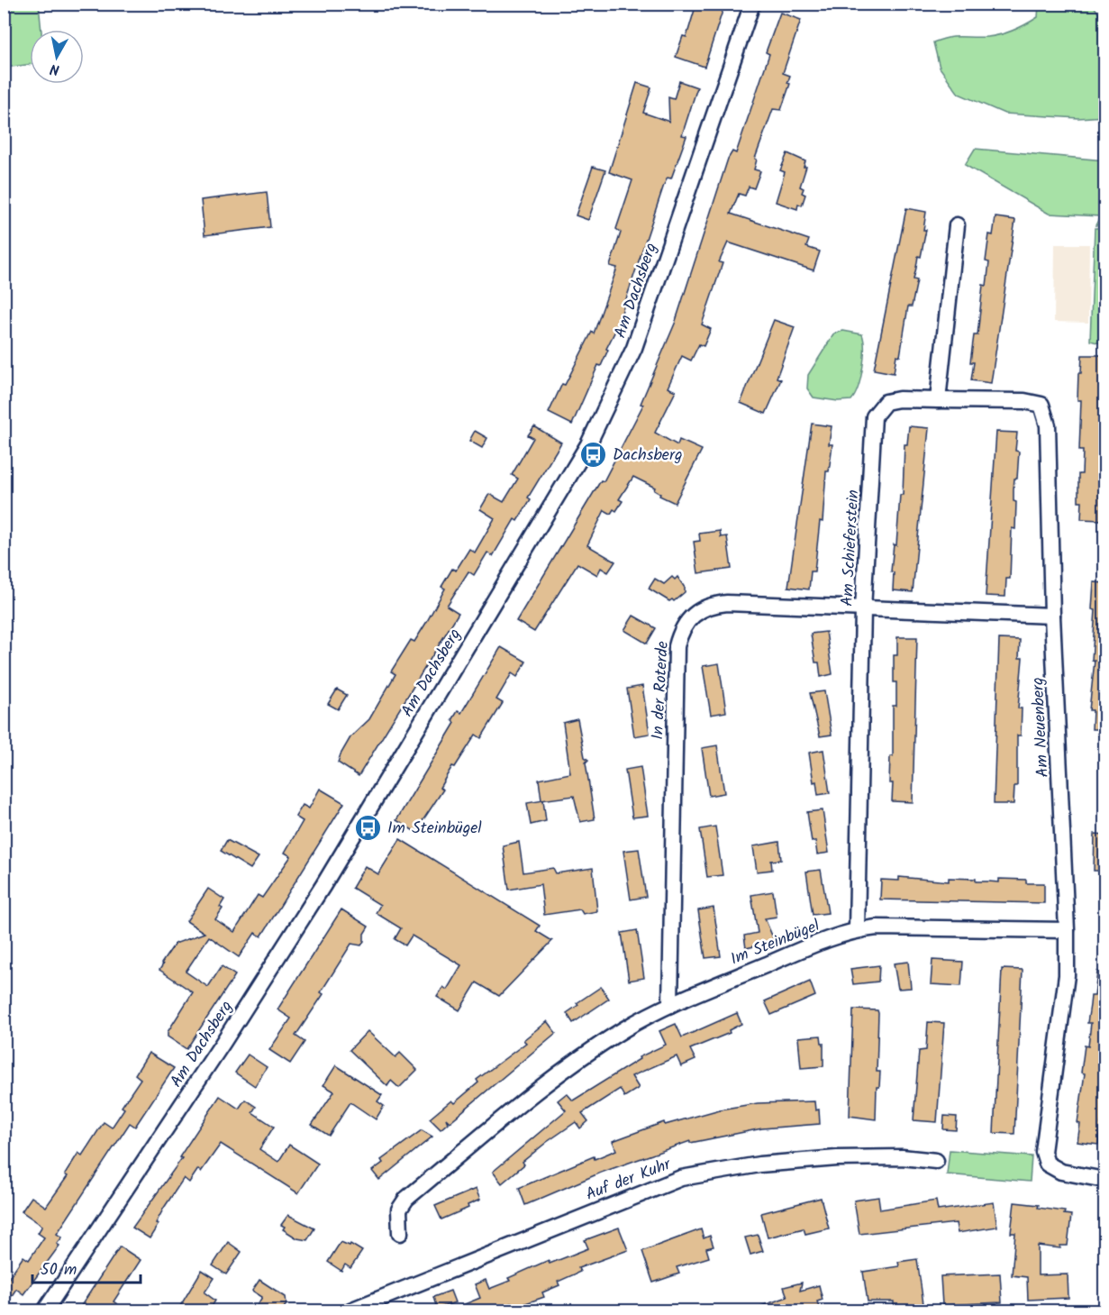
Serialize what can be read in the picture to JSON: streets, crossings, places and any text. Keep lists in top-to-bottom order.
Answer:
{
  "streets": {
    "street": [
      "Am Dachsberg",
      "Am Schieferstein",
      "In der Roterde",
      "Am Neuenberg",
      "Im Steinbügel",
      "Auf der Kuhr"
    ]
  },
  "crossings": [
    ["Am Schieferstein", "In der Roterde"],
    ["Am Schieferstein", "Am Neuenberg"],
    ["Am Schieferstein", "Im Steinbügel"],
    ["In der Roterde", "Am Neuenberg"],
    ["In der Roterde", "Im Steinbügel"],
    ["Am Neuenberg", "Im Steinbügel"]
  ],
  "places": {
    "bus stop": ["Dachsberg", "Im Steinbügel"]
  },
  "scale_bar": "50 m",
  "north": "bottom"
}
